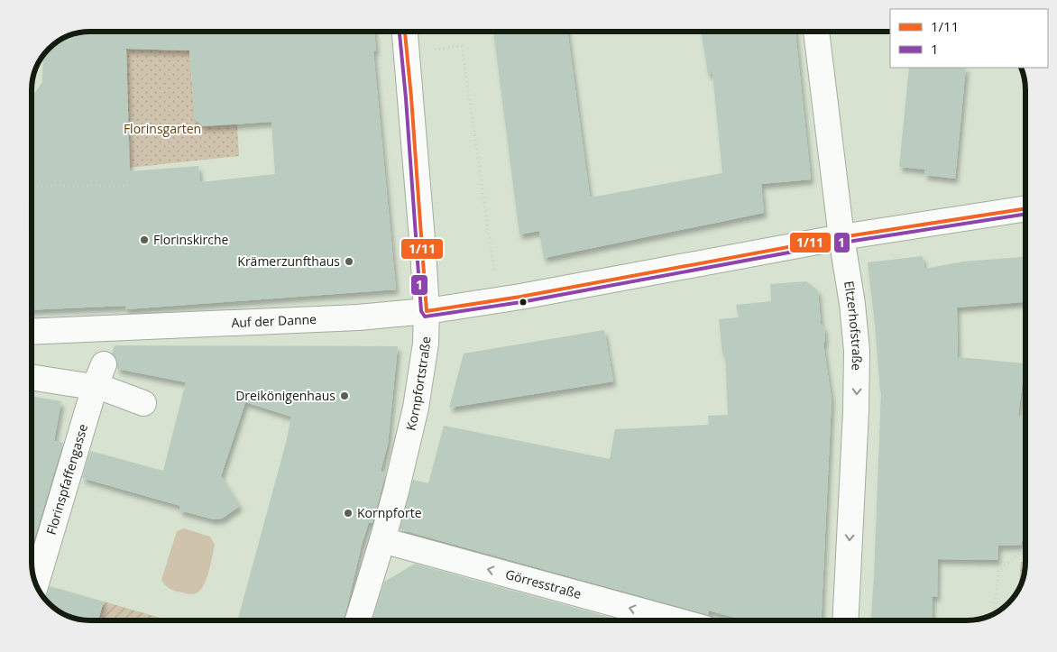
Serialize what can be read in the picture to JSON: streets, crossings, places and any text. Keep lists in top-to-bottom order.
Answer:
{
  "streets": {
    "street": [
      "Auf der Danne",
      "Eltzerhofstraße",
      "Kornpfortstraße",
      "Florinspfaffengasse",
      "Görresstraße"
    ]
  },
  "crossings": [
    ["Auf der Danne", "Eltzerhofstraße"],
    ["Auf der Danne", "Kornpfortstraße"],
    ["Kornpfortstraße", "Görresstraße"]
  ],
  "one_way": ["Eltzerhofstraße", "Görresstraße"],
  "parks": ["Florinsgarten"],
  "places": [
    "Florinskirche",
    "Krämerzunfthaus",
    "Dreikönigenhaus",
    "Kornpforte"
  ],
  "lines": ["transit line 1/11", "transit line 1"],
  "legend": ["1/11", "1"]
}
